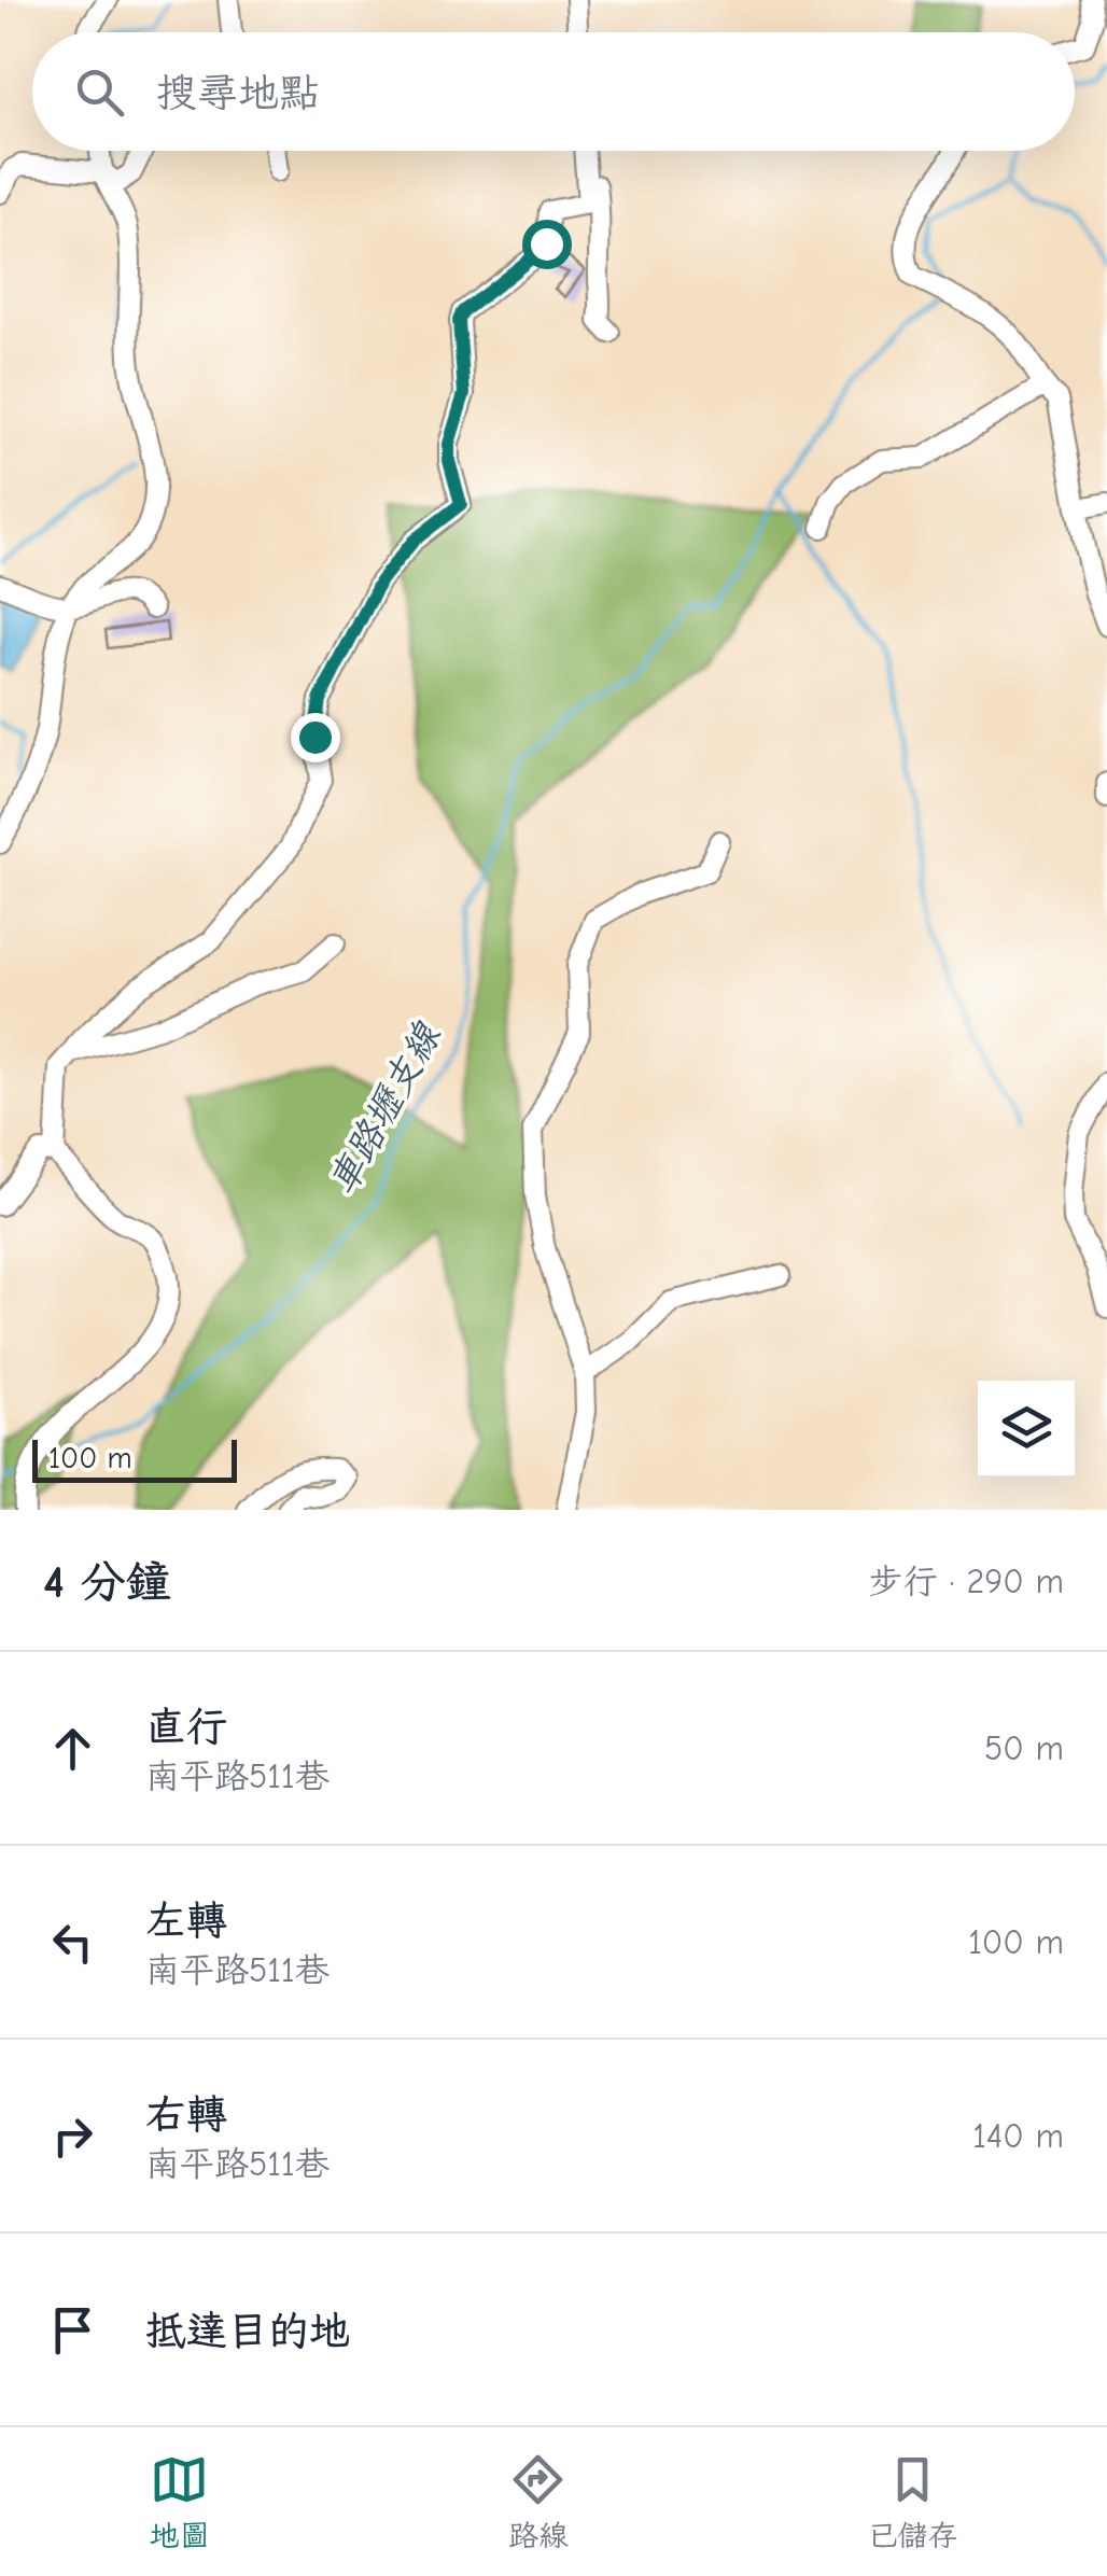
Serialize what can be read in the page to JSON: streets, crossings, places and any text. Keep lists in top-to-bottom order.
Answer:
{
  "water": ["車路壢支線"],
  "scale_bar": "100 m",
  "page": {
    "search": "搜尋地點",
    "scale": "100 m",
    "heading": ["4 分鐘", "步行 · 290 m"],
    "list": [
      ["直行", "南平路511巷", "50 m"],
      ["左轉", "南平路511巷", "100 m"],
      ["右轉", "南平路511巷", "140 m"],
      "抵達目的地"
    ],
    "nav": ["地圖", "路線", "已儲存"]
  }
}
